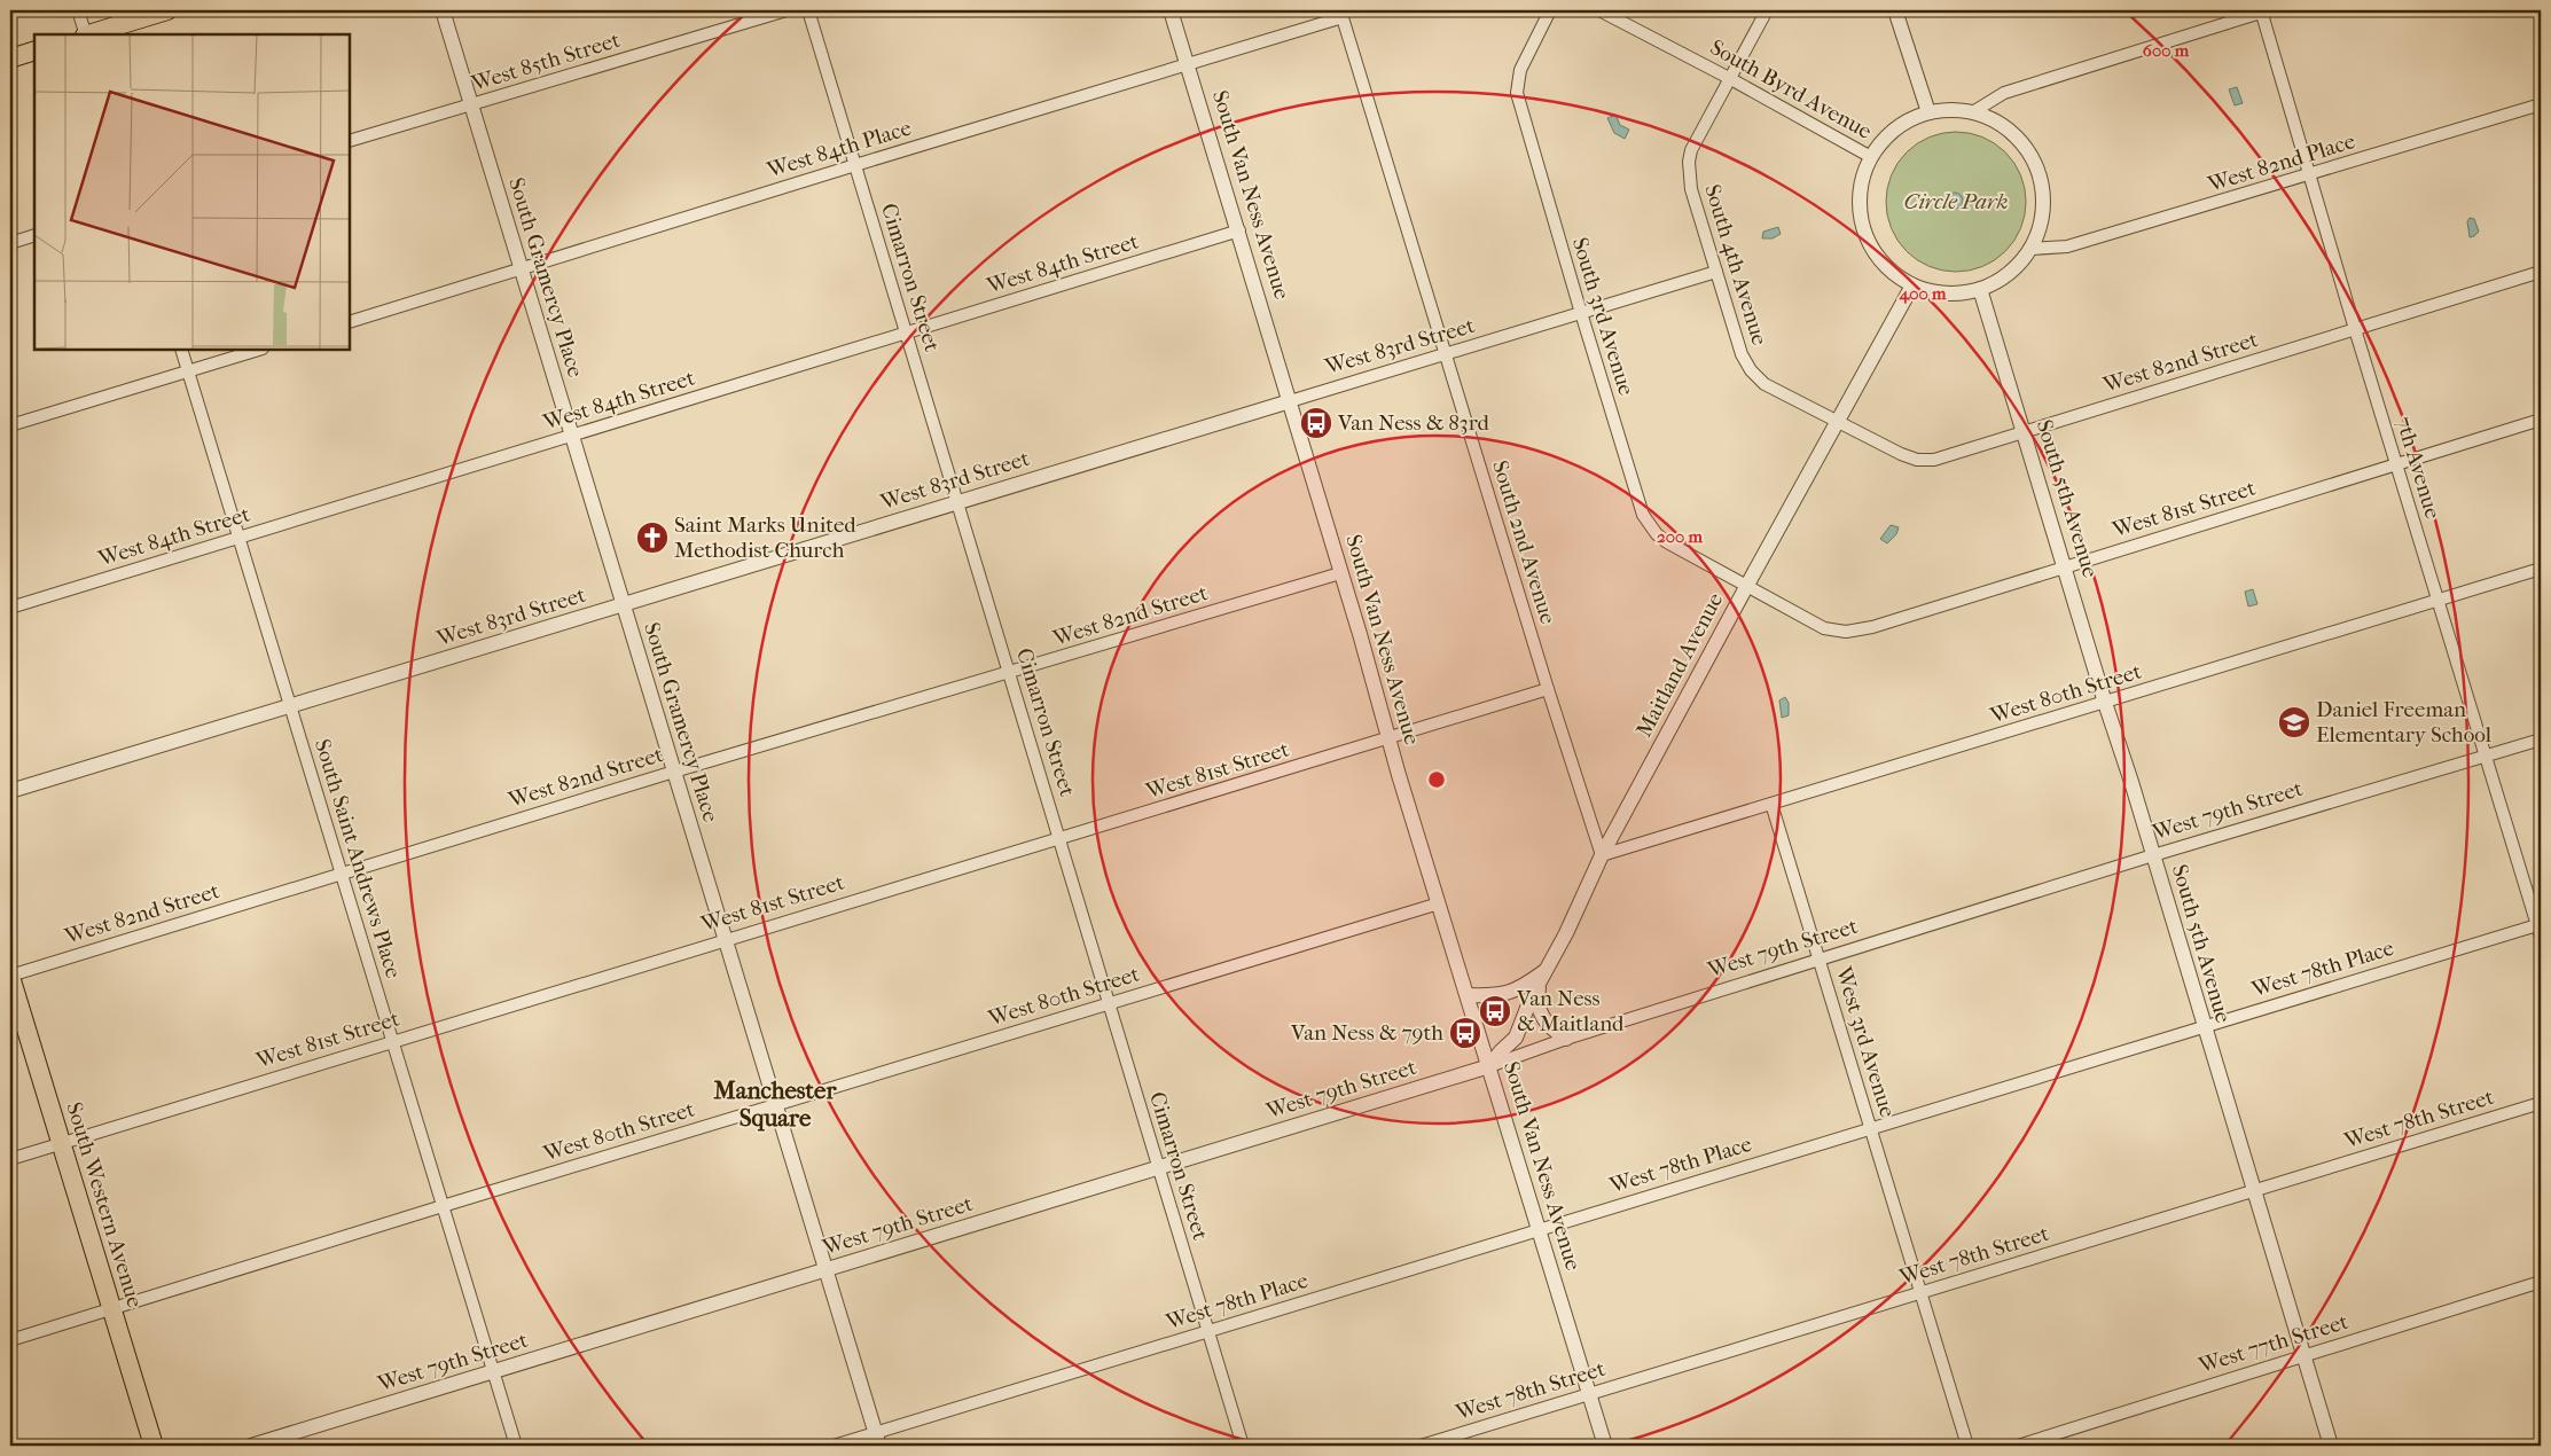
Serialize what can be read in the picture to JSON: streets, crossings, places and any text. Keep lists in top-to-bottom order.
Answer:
{
  "streets": {
    "main road": ["South Western Avenue"],
    "street": [
      "West 85th Street",
      "South Byrd Avenue",
      "West 84th Place",
      "West 82nd Place",
      "South Van Ness Avenue",
      "West 84th Street",
      "South 4th Avenue",
      "South Gramercy Place",
      "Cimarron Street",
      "South 3rd Avenue",
      "West 83rd Street",
      "West 82nd Street",
      "7th Avenue",
      "South 5th Avenue",
      "West 81st Street",
      "South 2nd Avenue",
      "Maitland Avenue",
      "West 80th Street",
      "West 79th Street",
      "South Saint Andrews Place",
      "West 78th Place",
      "West 3rd Avenue",
      "West 78th Street",
      "West 77th Street"
    ]
  },
  "crossings": [
    ["West 85th Street", "South Gramercy Place"],
    ["South Byrd Avenue", "West 82nd Place"],
    ["South Byrd Avenue", "South 4th Avenue"],
    ["South Byrd Avenue", "South 5th Avenue"],
    ["South Byrd Avenue", "Maitland Avenue"],
    ["West 84th Place", "South Van Ness Avenue"],
    ["West 84th Place", "South Gramercy Place"],
    ["West 84th Place", "Cimarron Street"],
    ["West 84th Place", "South 2nd Avenue"],
    ["West 82nd Place", "7th Avenue"],
    ["West 82nd Place", "South 5th Avenue"],
    ["West 82nd Place", "Maitland Avenue"],
    ["South Van Ness Avenue", "West 84th Street"],
    ["South Van Ness Avenue", "West 83rd Street"],
    ["South Van Ness Avenue", "West 82nd Street"],
    ["South Van Ness Avenue", "West 81st Street"],
    ["South Van Ness Avenue", "Maitland Avenue"],
    ["South Van Ness Avenue", "West 80th Street"],
    ["South Van Ness Avenue", "West 79th Street"],
    ["South Van Ness Avenue", "West 78th Place"],
    ["South Van Ness Avenue", "West 78th Street"],
    ["West 84th Street", "South Gramercy Place"],
    ["West 84th Street", "Cimarron Street"],
    ["West 84th Street", "South Saint Andrews Place"],
    ["South 4th Avenue", "West 83rd Street"],
    ["South 4th Avenue", "West 82nd Street"],
    ["South 4th Avenue", "Maitland Avenue"],
    ["South Gramercy Place", "West 83rd Street"],
    ["South Gramercy Place", "West 82nd Street"],
    ["South Gramercy Place", "West 81st Street"],
    ["South Gramercy Place", "West 80th Street"],
    ["South Gramercy Place", "West 79th Street"],
    ["South Gramercy Place", "West 78th Place"],
    ["Cimarron Street", "West 83rd Street"],
    ["Cimarron Street", "West 82nd Street"],
    ["Cimarron Street", "West 81st Street"],
    ["Cimarron Street", "West 80th Street"],
    ["Cimarron Street", "West 79th Street"],
    ["Cimarron Street", "West 78th Place"],
    ["South 3rd Avenue", "West 83rd Street"],
    ["South 3rd Avenue", "West 81st Street"],
    ["South 3rd Avenue", "Maitland Avenue"],
    ["West 83rd Street", "South 2nd Avenue"],
    ["West 83rd Street", "South Saint Andrews Place"],
    ["West 82nd Street", "7th Avenue"],
    ["West 82nd Street", "South 5th Avenue"],
    ["West 82nd Street", "Maitland Avenue"],
    ["West 82nd Street", "South Saint Andrews Place"],
    ["West 82nd Street", "South Western Avenue"],
    ["7th Avenue", "West 81st Street"],
    ["7th Avenue", "West 80th Street"],
    ["7th Avenue", "West 79th Street"],
    ["7th Avenue", "West 78th Place"],
    ["South 5th Avenue", "West 81st Street"],
    ["South 5th Avenue", "Maitland Avenue"],
    ["South 5th Avenue", "West 80th Street"],
    ["South 5th Avenue", "West 79th Street"],
    ["South 5th Avenue", "West 78th Place"],
    ["South 5th Avenue", "West 78th Street"],
    ["South 5th Avenue", "West 77th Street"],
    ["West 81st Street", "South 2nd Avenue"],
    ["West 81st Street", "Maitland Avenue"],
    ["West 81st Street", "South Saint Andrews Place"],
    ["West 81st Street", "South Western Avenue"],
    ["South 2nd Avenue", "Maitland Avenue"],
    ["South 2nd Avenue", "West 80th Street"],
    ["Maitland Avenue", "West 80th Street"],
    ["Maitland Avenue", "West 79th Street"],
    ["West 80th Street", "South Saint Andrews Place"],
    ["West 80th Street", "West 3rd Avenue"],
    ["West 80th Street", "South Western Avenue"],
    ["West 79th Street", "South Saint Andrews Place"],
    ["West 79th Street", "West 3rd Avenue"],
    ["West 78th Place", "West 3rd Avenue"],
    ["West 3rd Avenue", "West 78th Street"]
  ],
  "districts": ["Manchester Square"],
  "parks": ["Circle Park"],
  "places": {
    "bus stop": ["Van Ness & 83rd", "Van Ness & Maitland", "Van Ness & 79th"],
    "church": ["Saint Marks United Methodist Church"],
    "school or university": ["Daniel Freeman Elementary School"]
  },
  "rings": ["600 m", "400 m", "200 m"]
}
